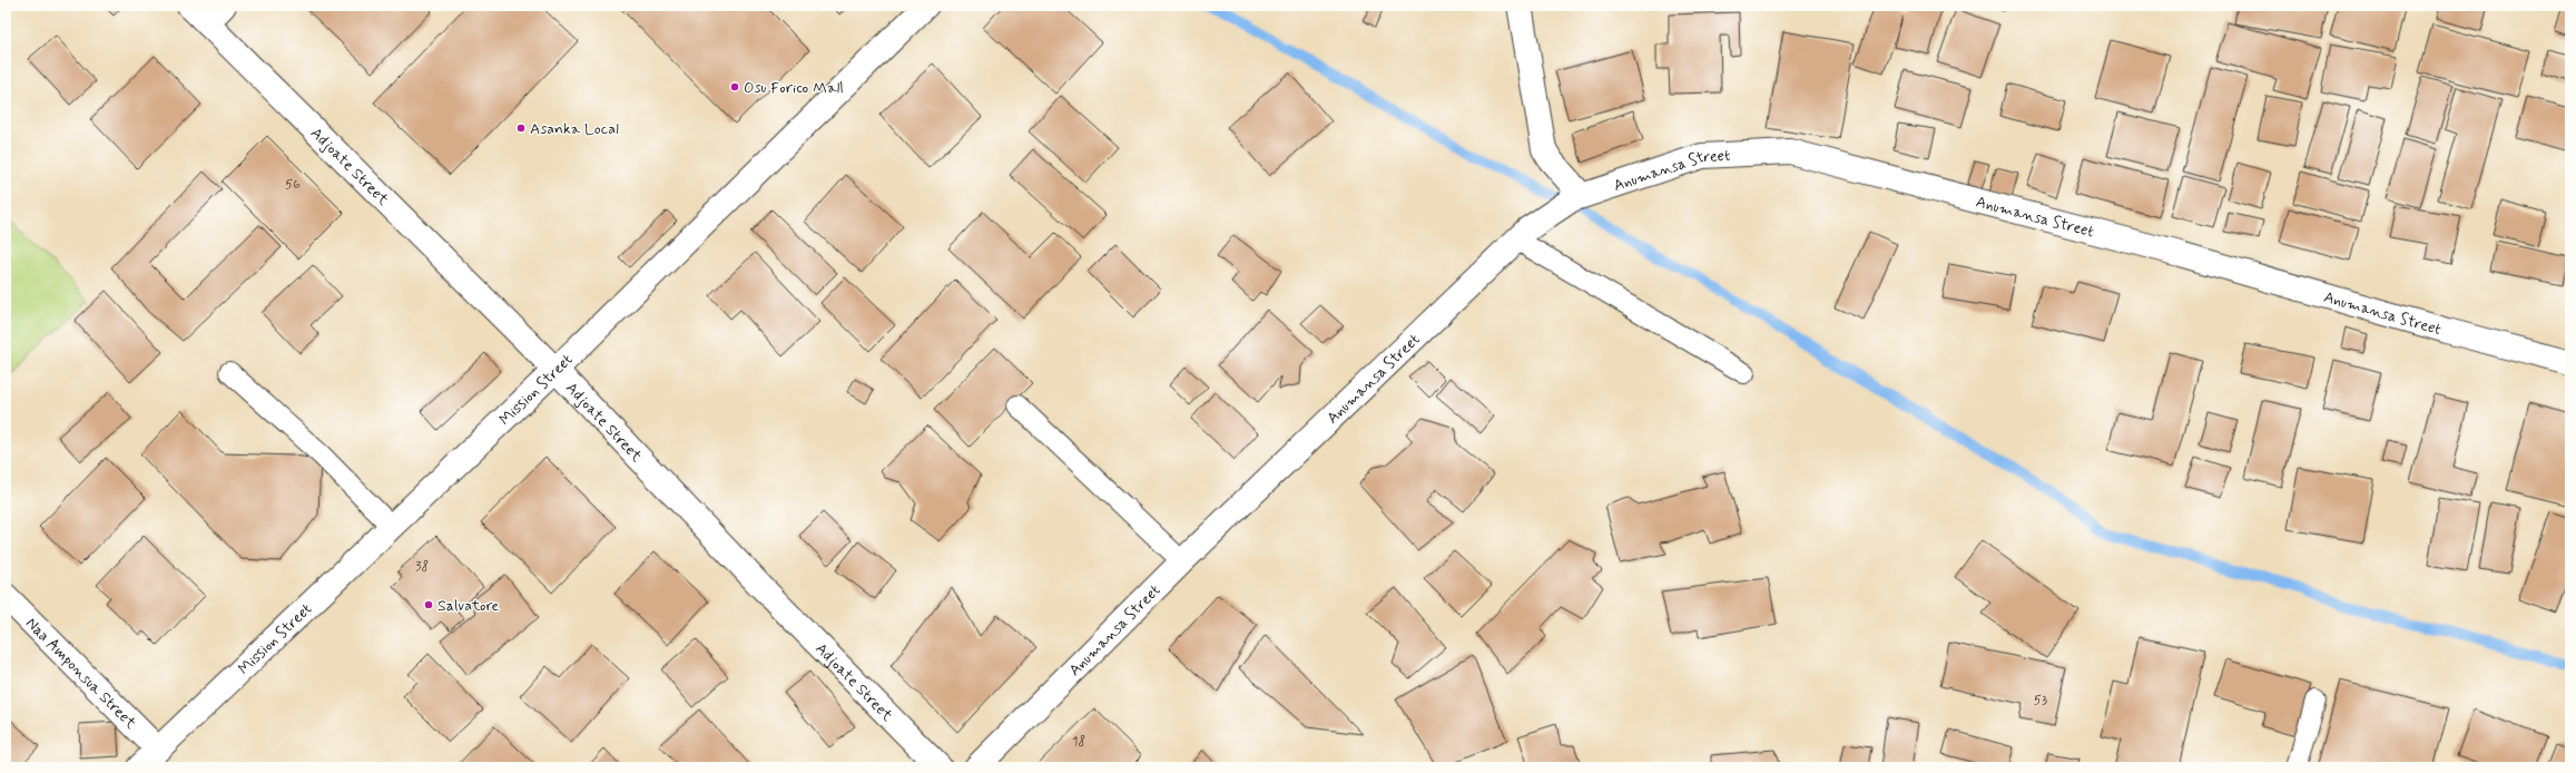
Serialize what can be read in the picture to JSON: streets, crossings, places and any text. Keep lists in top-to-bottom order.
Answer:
{
  "streets": {
    "street": [
      "Adjoate Street",
      "Anumansa Street",
      "Mission Street",
      "Naa Amponsua Street"
    ]
  },
  "crossings": [
    ["Adjoate Street", "Mission Street"],
    ["Mission Street", "Naa Amponsua Street"]
  ],
  "places": ["Osu Forico Mall", "Asanka Local", "Salvatore"],
  "house_numbers": [
    "56",
    "38",
    "53",
    "18"
  ]
}
